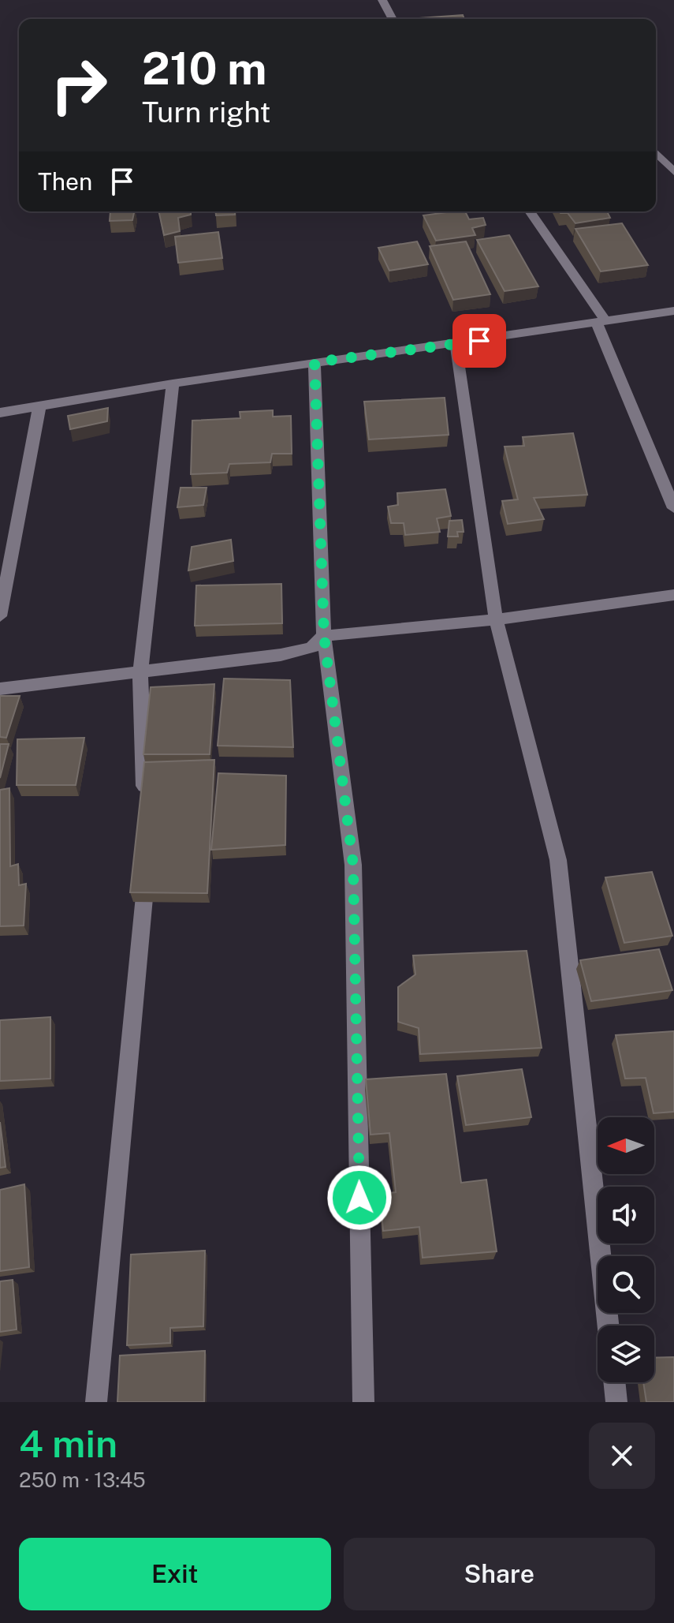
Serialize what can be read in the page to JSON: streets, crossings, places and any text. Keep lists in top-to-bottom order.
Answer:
{
  "north": "left",
  "page": {
    "turn": ["210 m", "Turn right"],
    "then": "Then",
    "heading": ["4 min", "250 m · 13:45"],
    "buttons": ["Exit", "Share"]
  }
}
